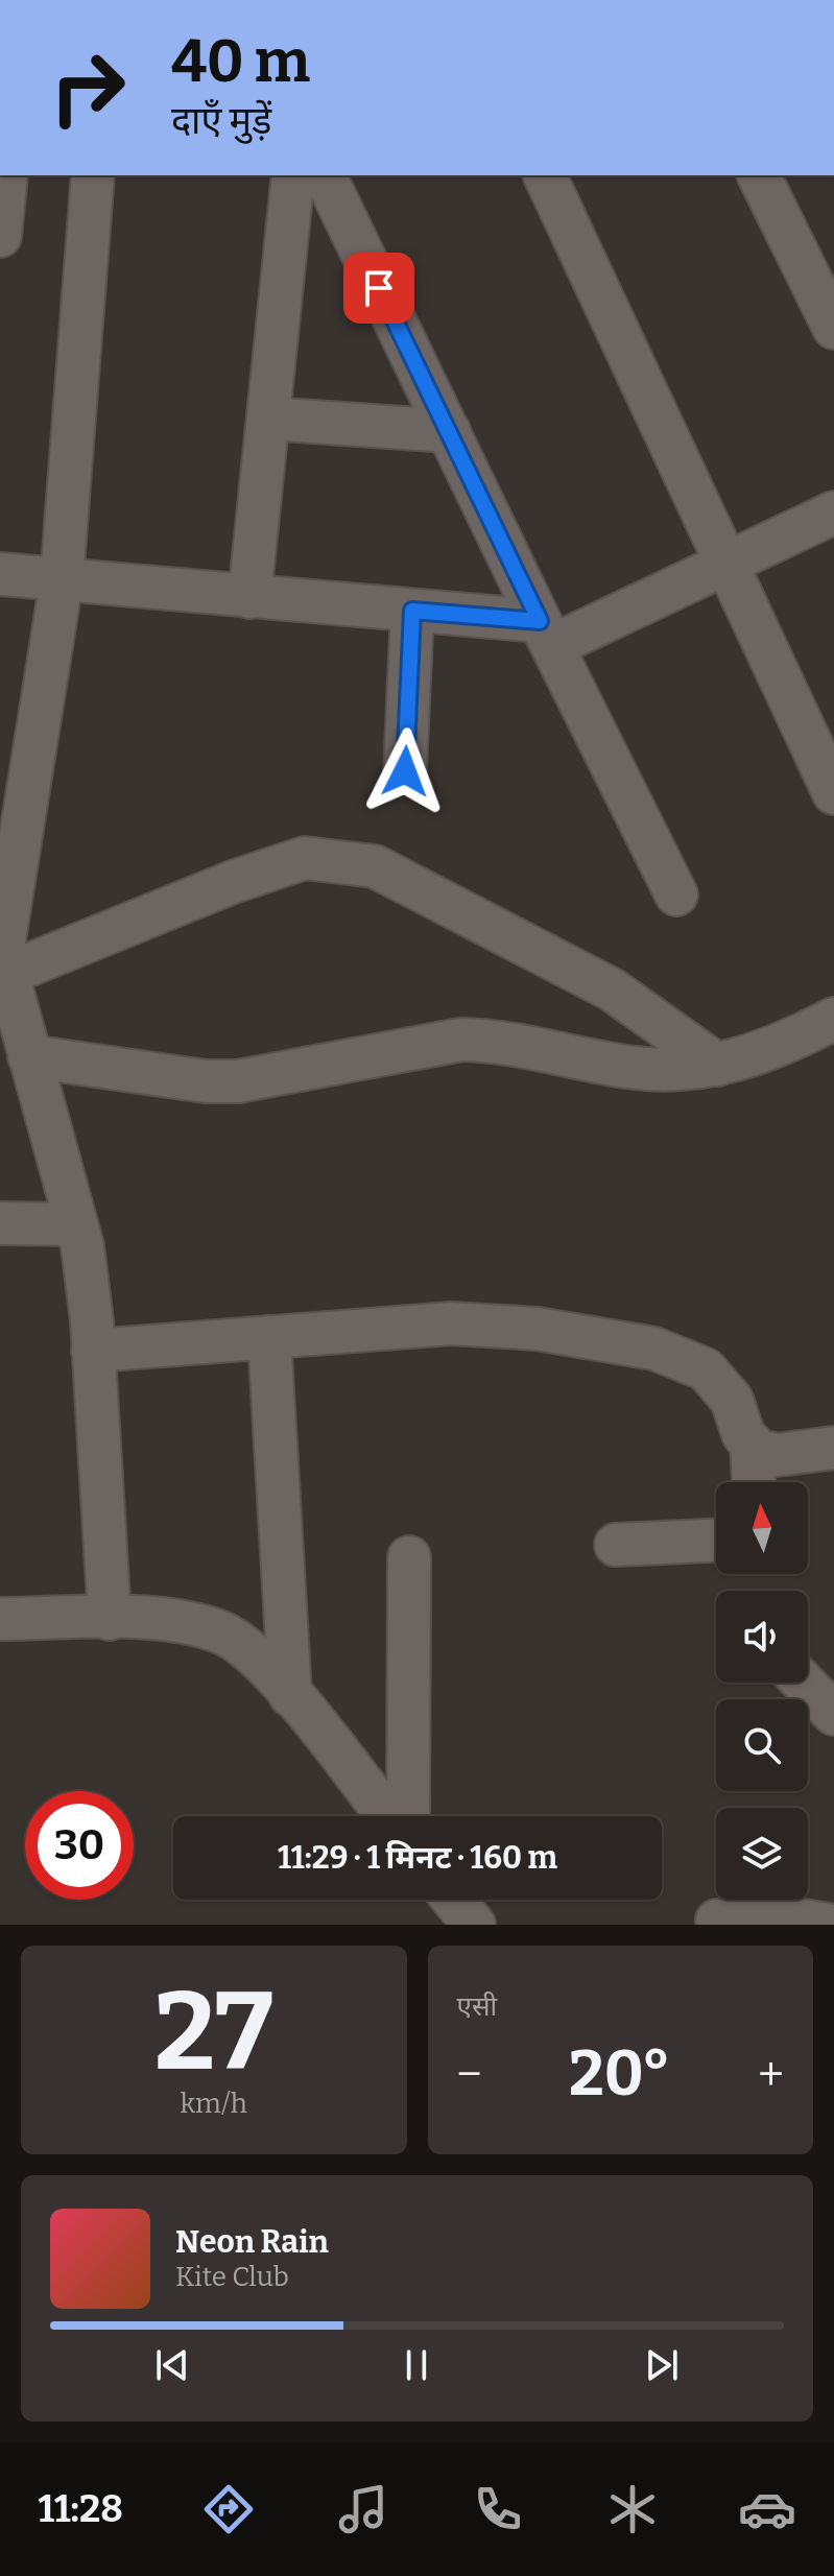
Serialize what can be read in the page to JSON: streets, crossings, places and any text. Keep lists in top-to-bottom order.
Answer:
{
  "north": "top",
  "page": {
    "turn": ["40 m", "दाएँ मुड़ें"],
    "limit": "30",
    "trip": "11:29 · 1 मिनट · 160 m",
    "tile": [
      ["27", "km/h"],
      "एसी"
    ],
    "heat": ["−", "20°", "+"],
    "song": ["Neon Rain", "Kite Club"],
    "tabs": "11:28"
  }
}
